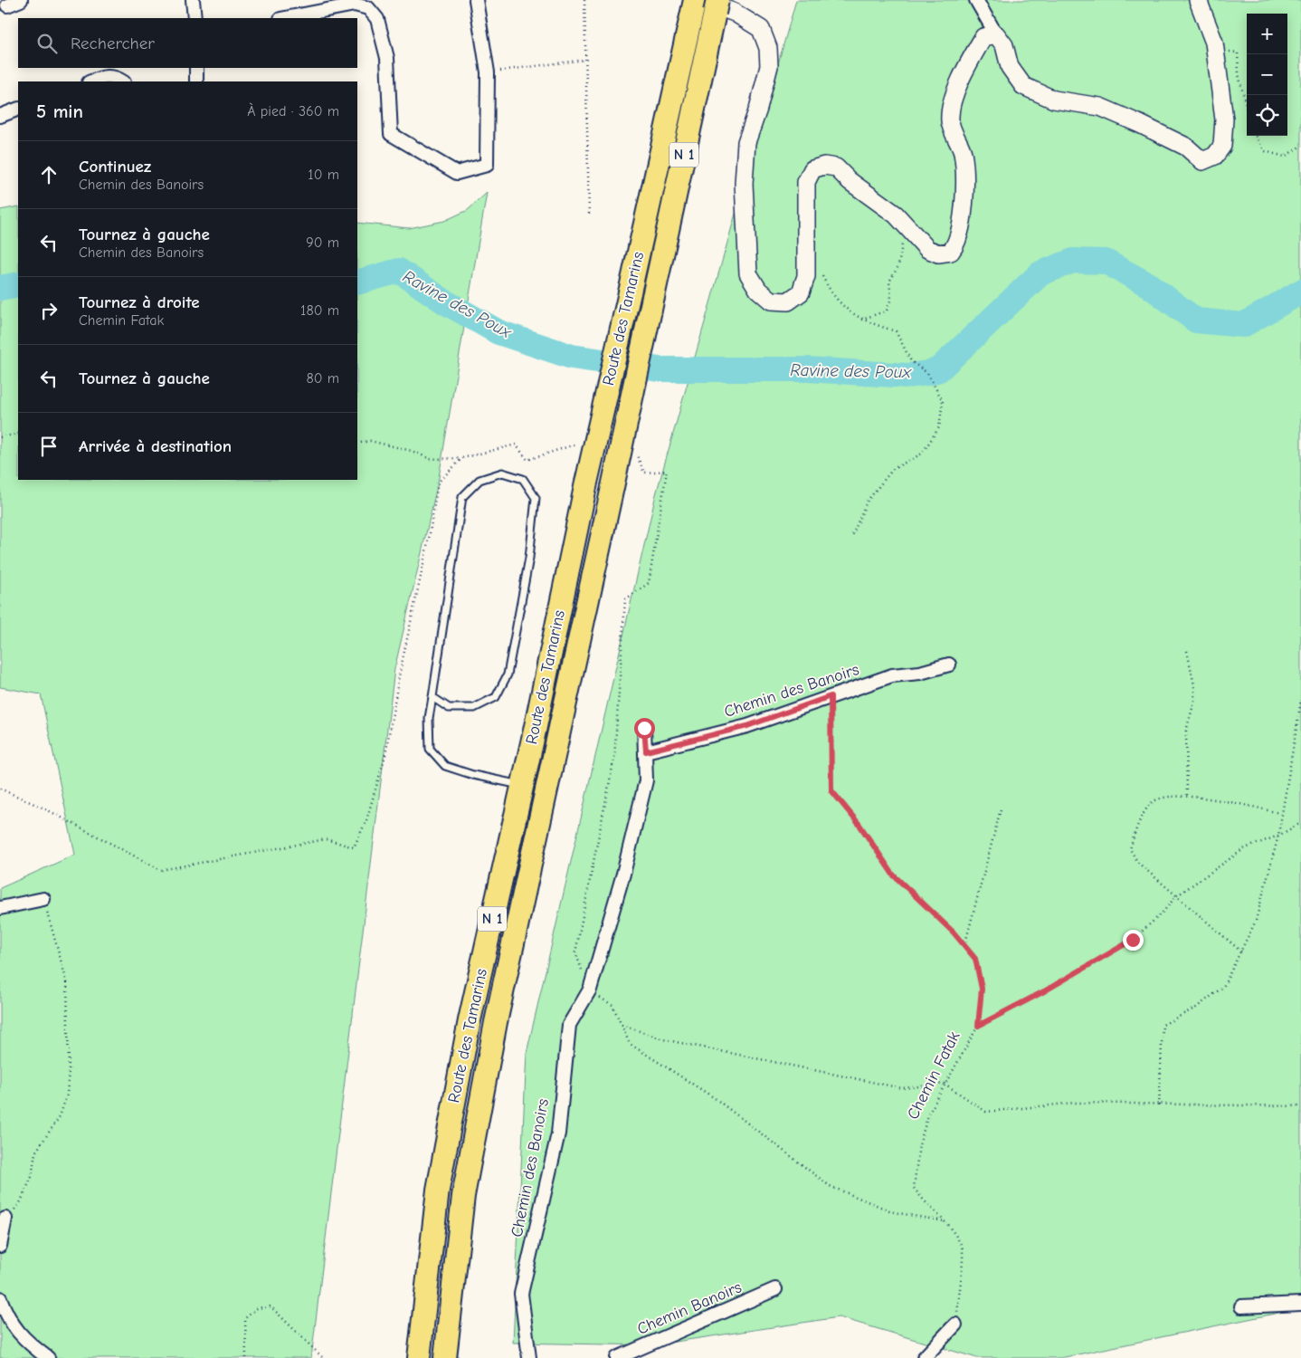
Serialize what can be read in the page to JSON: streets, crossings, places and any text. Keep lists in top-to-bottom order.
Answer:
{
  "streets": {
    "highway": ["N 1", "Route des Tamarins"],
    "street": ["Chemin des Banoirs", "Chemin Banoirs"],
    "path": ["Chemin Fatak"]
  },
  "crossings": [
    ["Chemin des Banoirs", "Chemin Fatak"]
  ],
  "water": ["Ravine des Poux"],
  "page": {
    "map_buttons": ["+", "−"],
    "search": "Rechercher",
    "heading": ["5 min", "À pied · 360 m"],
    "list": [
      ["Continuez", "Chemin des Banoirs", "10 m"],
      ["Tournez à gauche", "Chemin des Banoirs", "90 m"],
      ["Tournez à droite", "Chemin Fatak", "180 m"],
      ["Tournez à gauche", "80 m"],
      "Arrivée à destination"
    ]
  }
}
